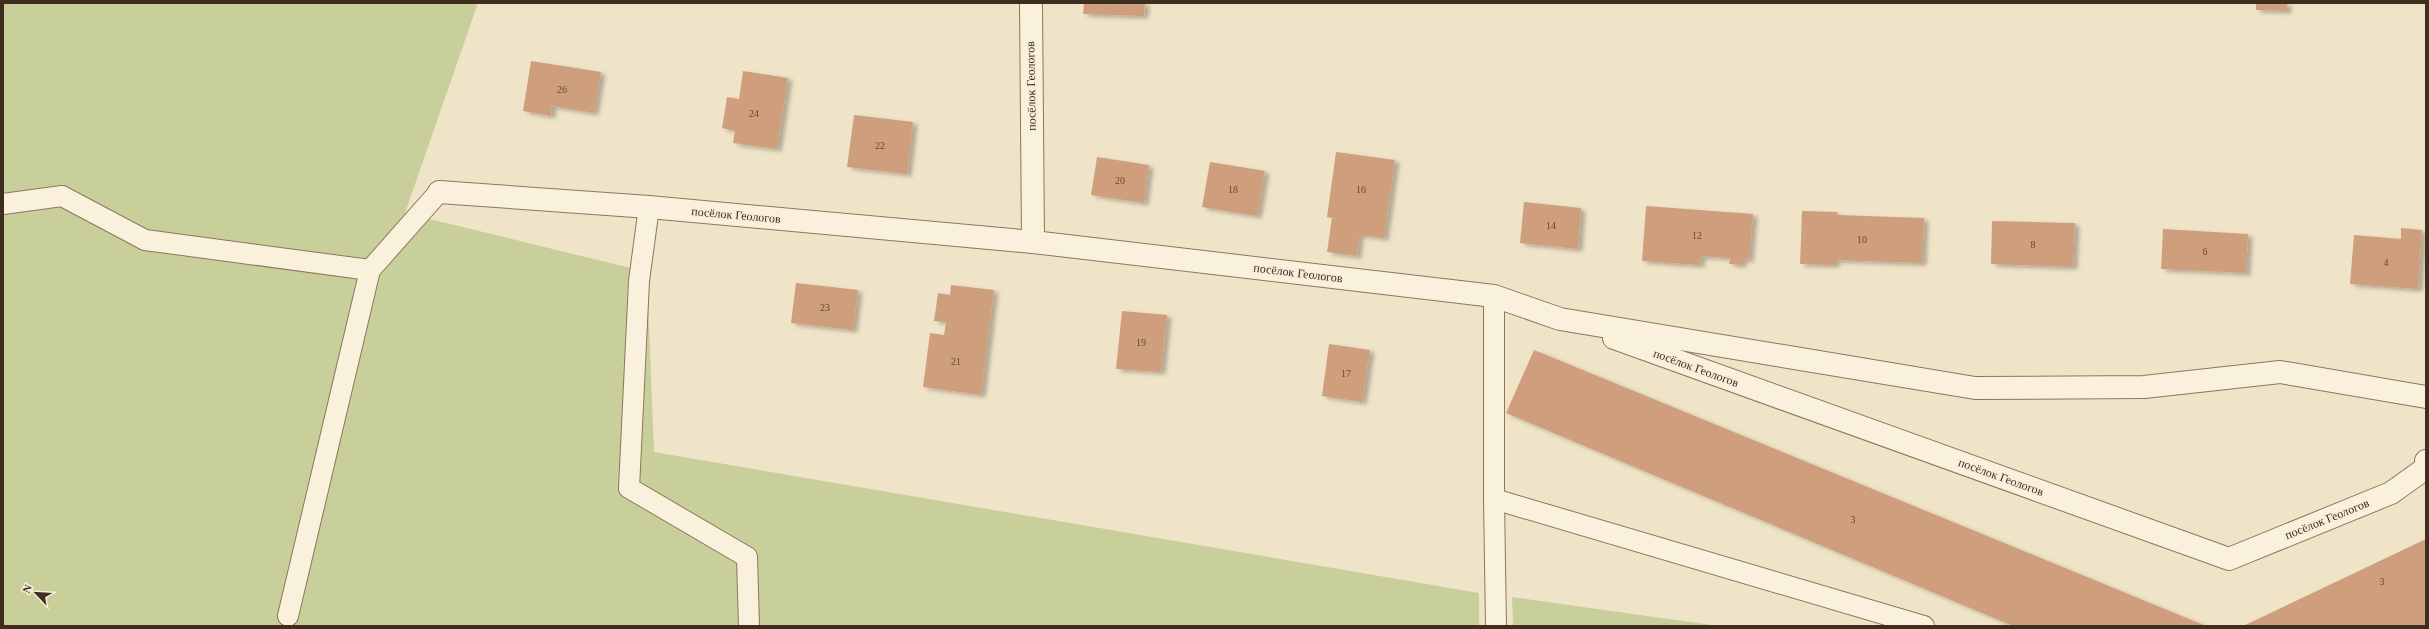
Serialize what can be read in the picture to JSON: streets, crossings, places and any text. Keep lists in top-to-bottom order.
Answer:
{
  "streets": {
    "street": ["посёлок Геологов"]
  },
  "house_numbers": [
    "26",
    "24",
    "22",
    "20",
    "18",
    "16",
    "14",
    "12",
    "10",
    "8",
    "6",
    "4",
    "23",
    "19",
    "21",
    "17",
    "3",
    "3"
  ],
  "north": "top left"
}
